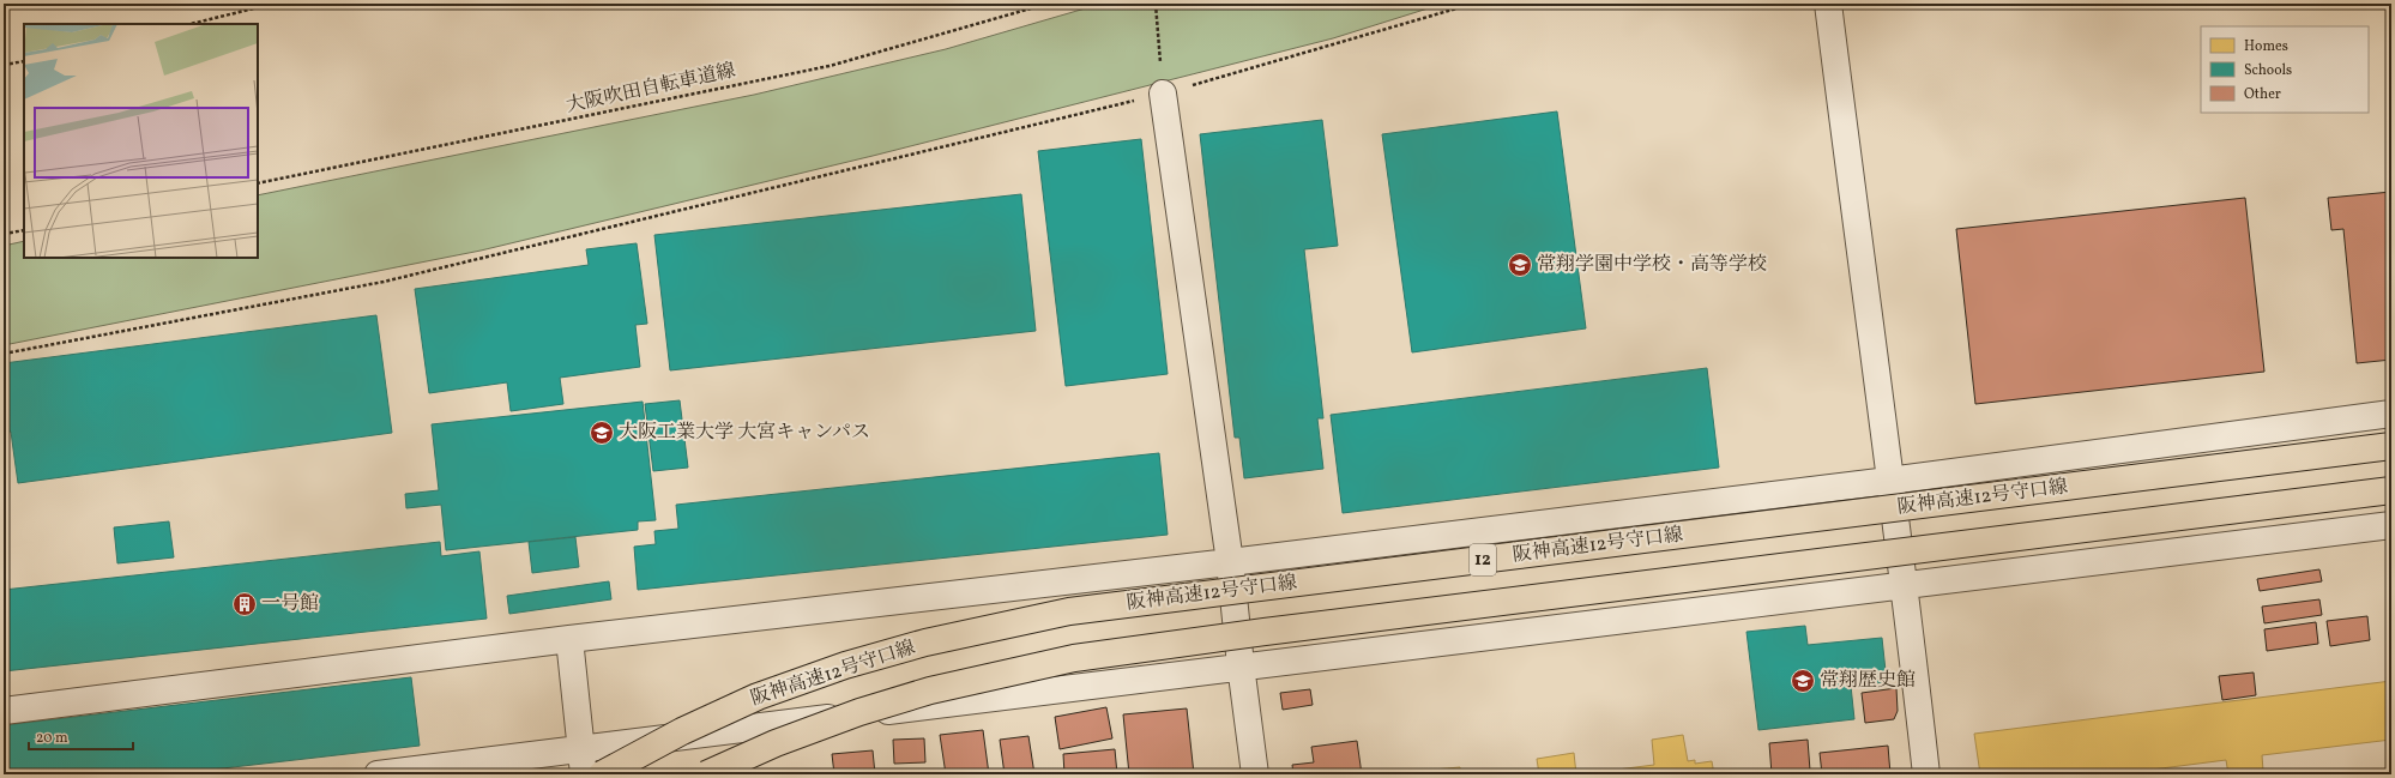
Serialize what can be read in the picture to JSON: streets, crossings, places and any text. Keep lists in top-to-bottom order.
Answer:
{
  "streets": {
    "highway": ["阪神高速12号守口線", "12"],
    "path": ["大阪吹田自転車道線"]
  },
  "places": {
    "school or university": ["常翔学園中学校・高等学校", "大阪工業大学 大宮キャンパス", "常翔歴史館"],
    "building": ["一号館"]
  },
  "legend": ["Homes", "Schools", "Other"],
  "scale_bar": "20 m"
}
